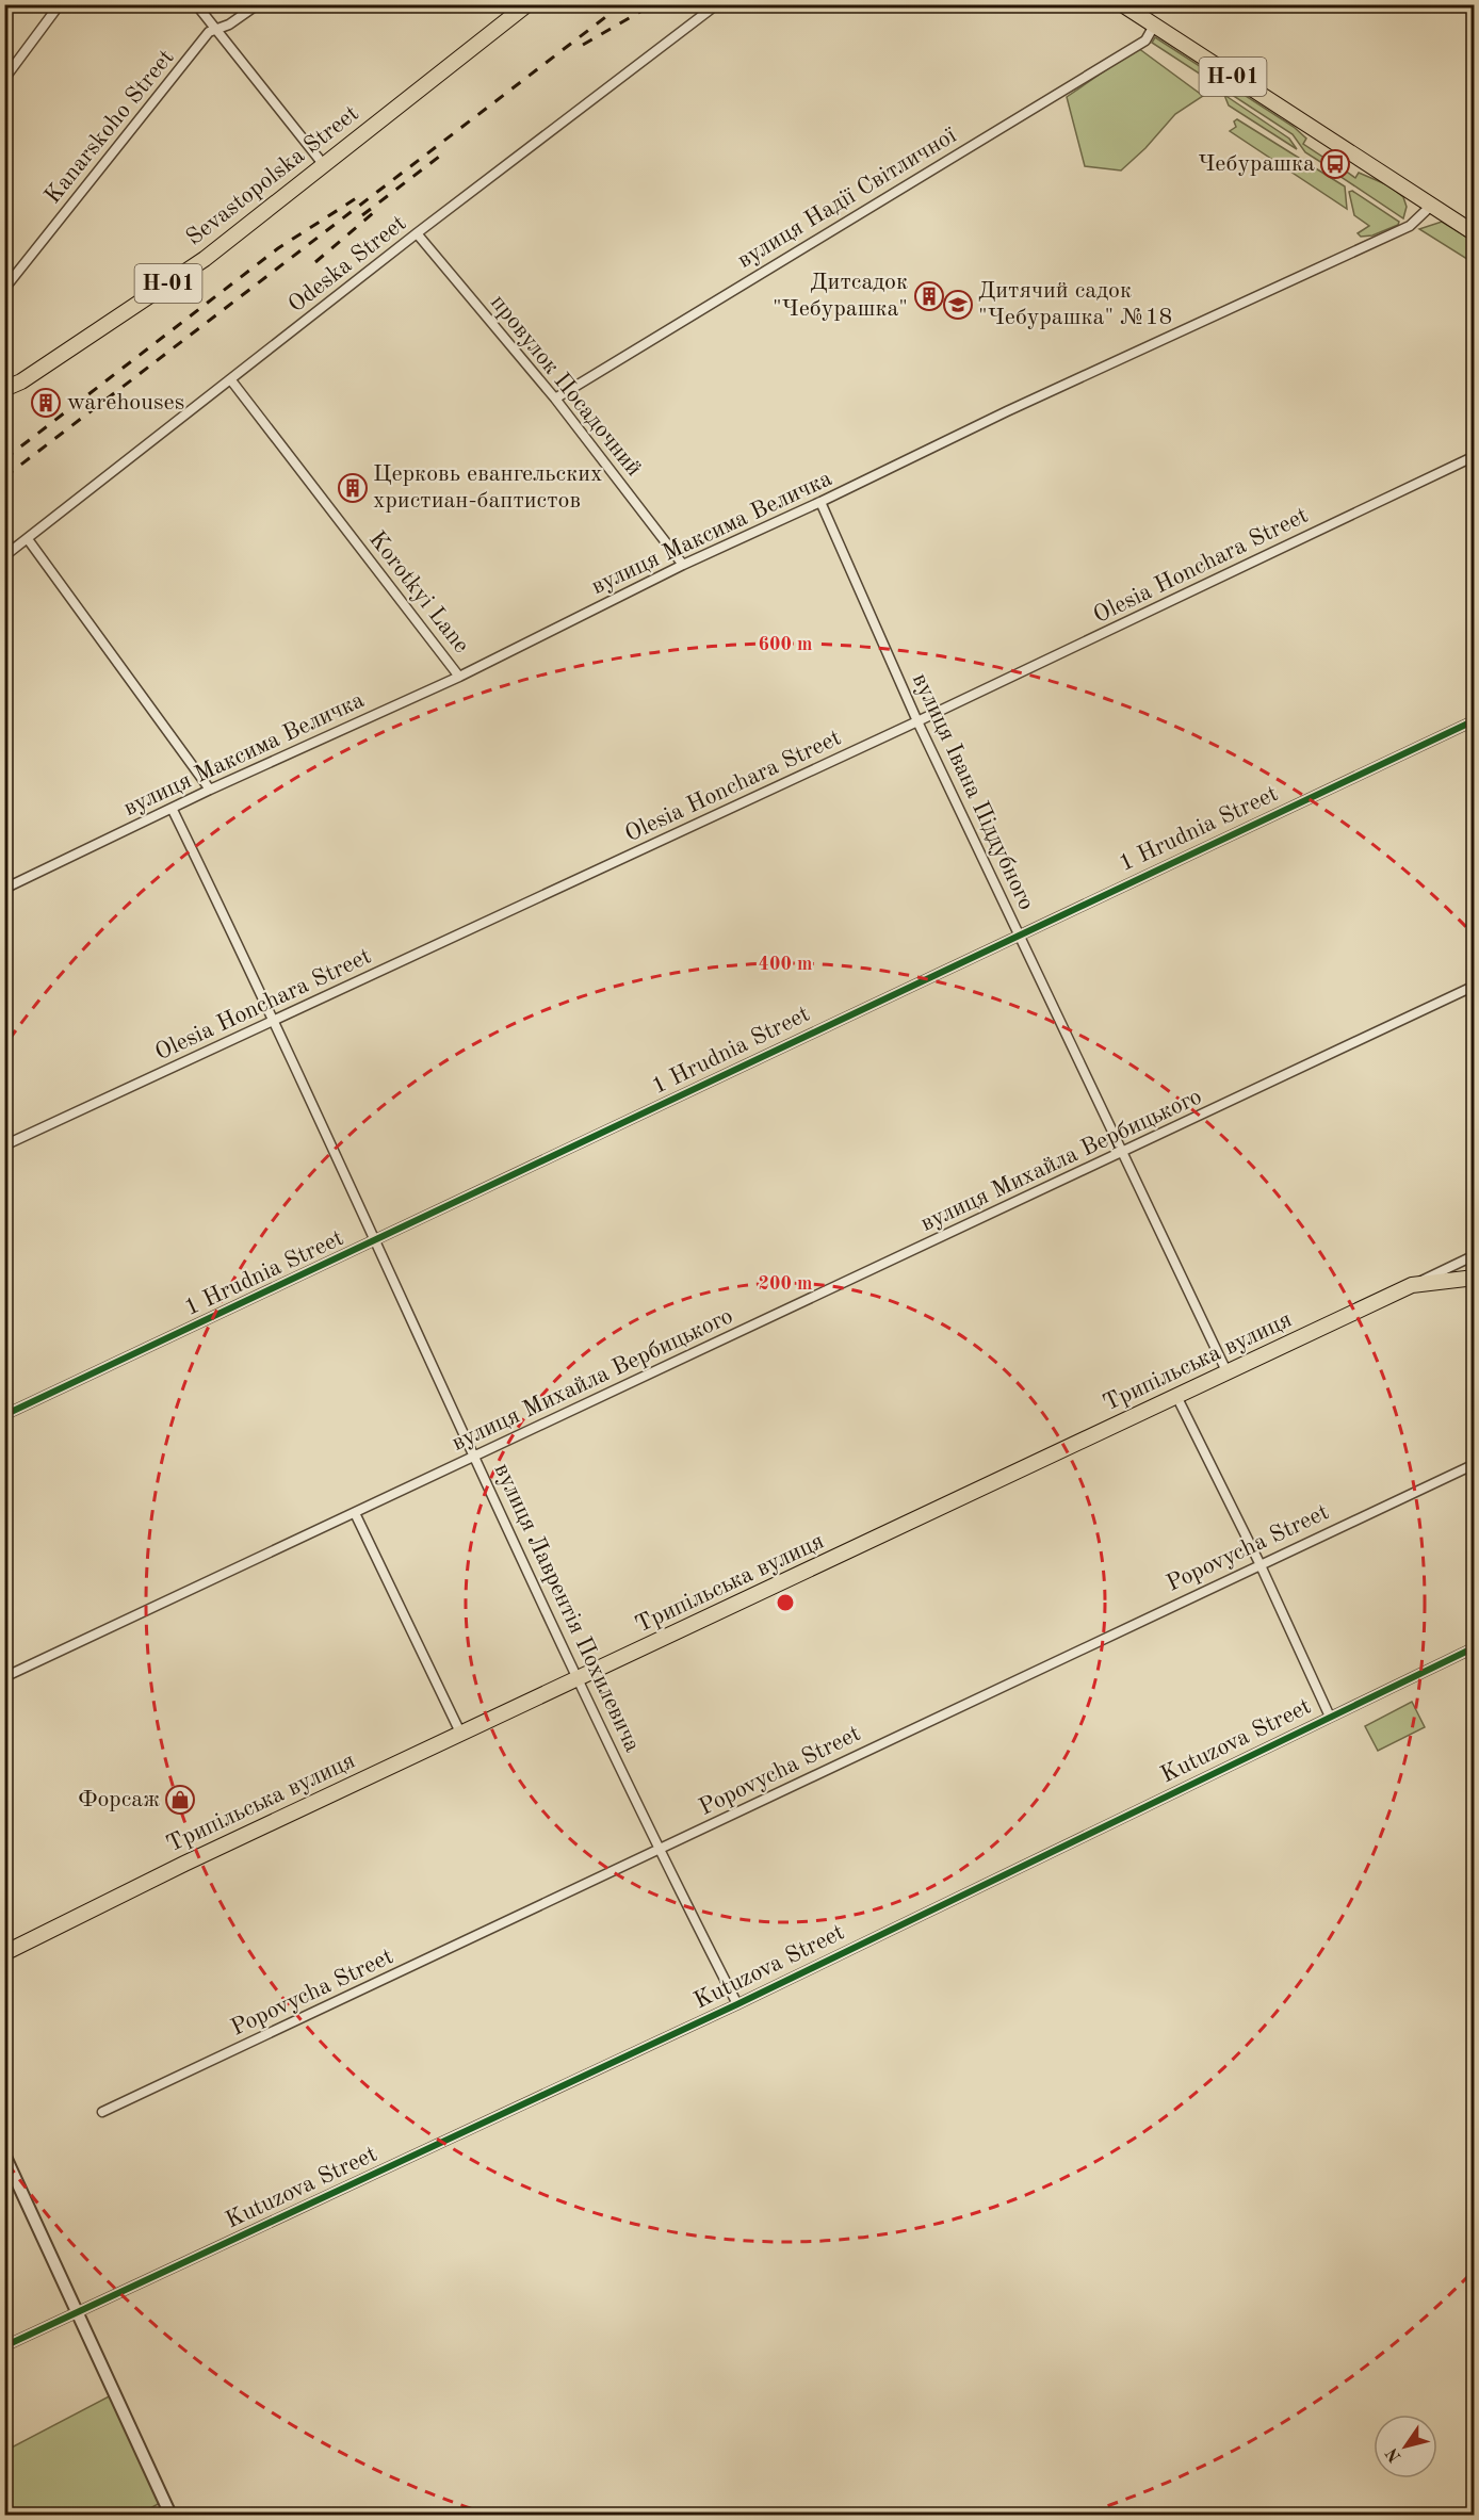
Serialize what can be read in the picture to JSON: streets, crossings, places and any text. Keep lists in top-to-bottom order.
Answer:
{
  "streets": {
    "main road": ["Н-01", "Sevastopolska Street", "Трипільська вулиця"],
    "street": [
      "Kanarskoho Street",
      "вулиця Надії Світличної",
      "Odeska Street",
      "провулок Посадочний",
      "вулиця Максима Величка",
      "Olesia Honchara Street",
      "Korotkyi Lane",
      "вулиця Івана Піддубного",
      "1 Hrudnia Street",
      "вулиця Михайла Вербицького",
      "Popovycha Street",
      "вулиця Лаврентія Похилевича",
      "Kutuzova Street"
    ]
  },
  "crossings": [
    ["Н-01", "вулиця Надії Світличної"],
    ["Н-01", "вулиця Максима Величка"],
    ["вулиця Надії Світличної", "провулок Посадочний"],
    ["Odeska Street", "провулок Посадочний"],
    ["Odeska Street", "Korotkyi Lane"],
    ["провулок Посадочний", "вулиця Максима Величка"],
    ["вулиця Максима Величка", "Korotkyi Lane"],
    ["вулиця Максима Величка", "вулиця Івана Піддубного"],
    ["вулиця Максима Величка", "вулиця Лаврентія Похилевича"],
    ["Olesia Honchara Street", "вулиця Івана Піддубного"],
    ["Olesia Honchara Street", "вулиця Лаврентія Похилевича"],
    ["вулиця Івана Піддубного", "1 Hrudnia Street"],
    ["вулиця Івана Піддубного", "вулиця Михайла Вербицького"],
    ["вулиця Івана Піддубного", "Трипільська вулиця"],
    ["1 Hrudnia Street", "вулиця Лаврентія Похилевича"],
    ["вулиця Михайла Вербицького", "вулиця Лаврентія Похилевича"],
    ["Трипільська вулиця", "вулиця Лаврентія Похилевича"],
    ["Popovycha Street", "вулиця Лаврентія Похилевича"],
    ["вулиця Лаврентія Похилевича", "Kutuzova Street"]
  ],
  "places": {
    "bus stop": ["Чебурашка"],
    "building": ["Дитсадок \"Чебурашка\"", "warehouses", "Церковь евангельских христиан-баптистов"],
    "school or university": ["Дитячий садок \"Чебурашка\" №18"],
    "shop": ["Форсаж"]
  },
  "north": "bottom left",
  "rings": ["600 m", "400 m", "200 m"]
}
